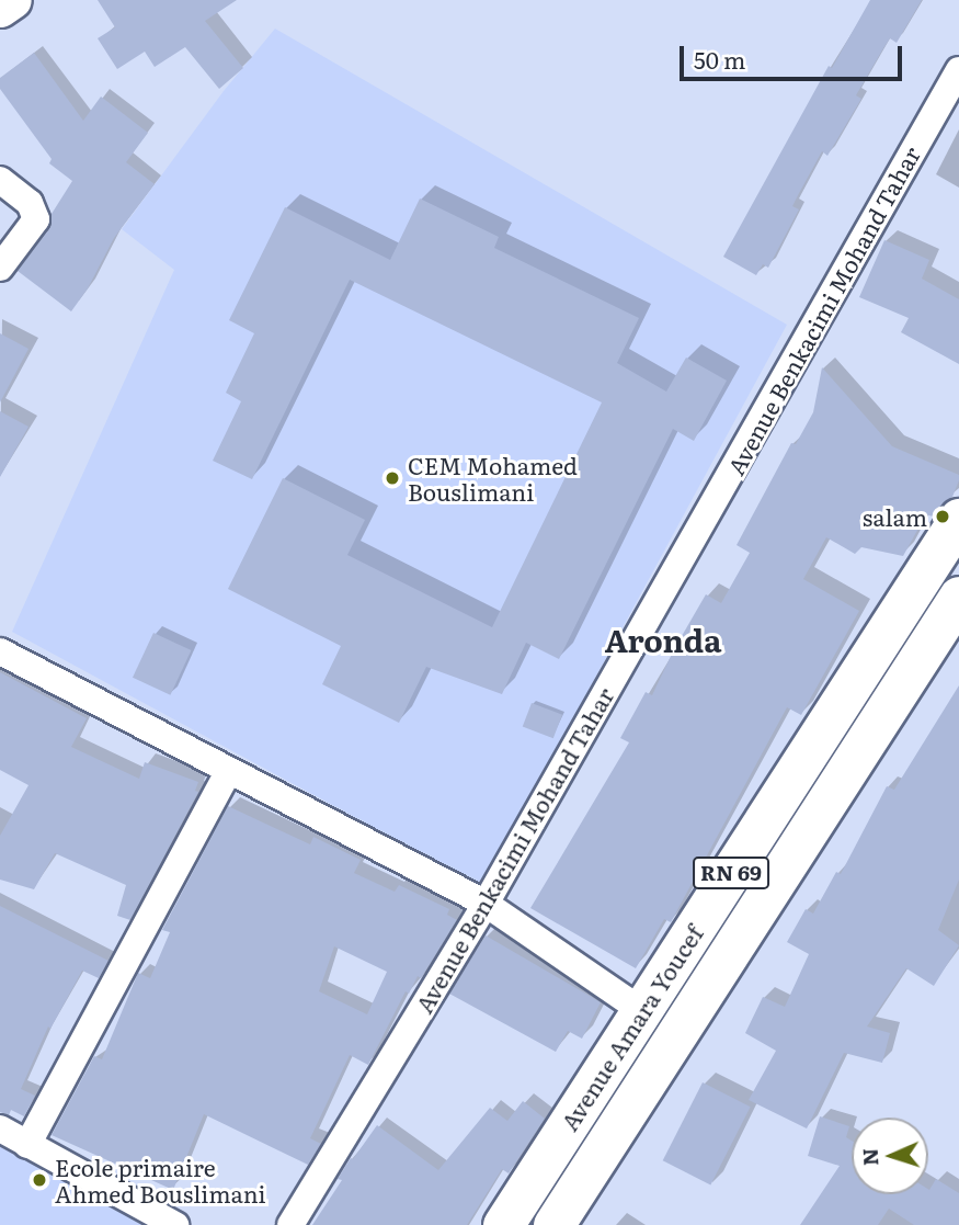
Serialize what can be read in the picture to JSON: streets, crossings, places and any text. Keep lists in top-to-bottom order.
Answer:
{
  "streets": {
    "main road": ["RN 69", "Avenue Amara Youcef"],
    "street": ["Avenue Benkacimi Mohand Tahar"]
  },
  "districts": ["Aronda"],
  "places": ["CEM Mohamed Bouslimani", "salam", "Ecole primaire Ahmed Bouslimani"],
  "scale_bar": "50 m",
  "north": "left"
}
